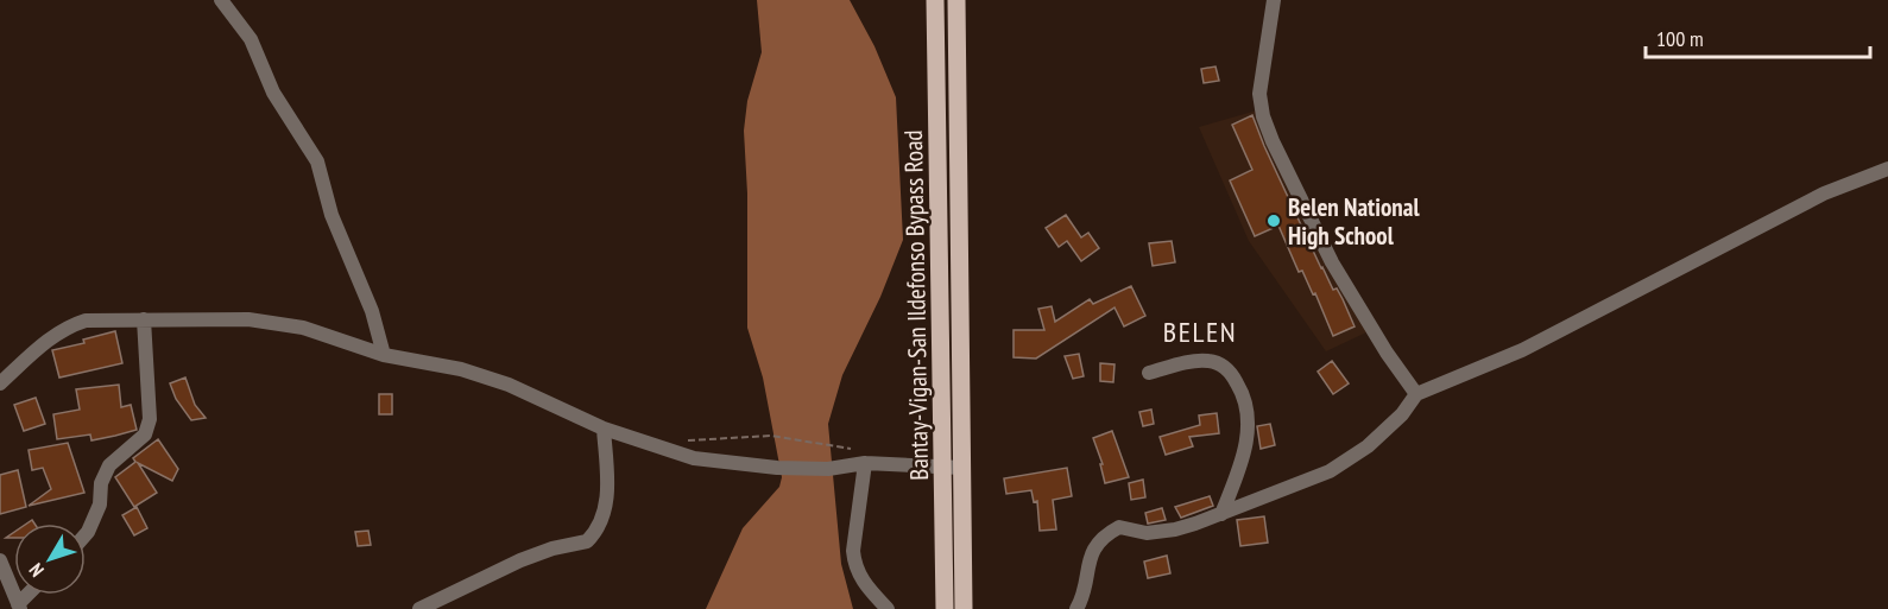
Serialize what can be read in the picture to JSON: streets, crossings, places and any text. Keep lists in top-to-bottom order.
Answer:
{
  "streets": {
    "main road": ["Bantay-Vigan-San Ildefonso Bypass Road"]
  },
  "districts": ["BELEN"],
  "places": ["Belen National High School"],
  "scale_bar": "100 m",
  "north": "bottom left"
}
